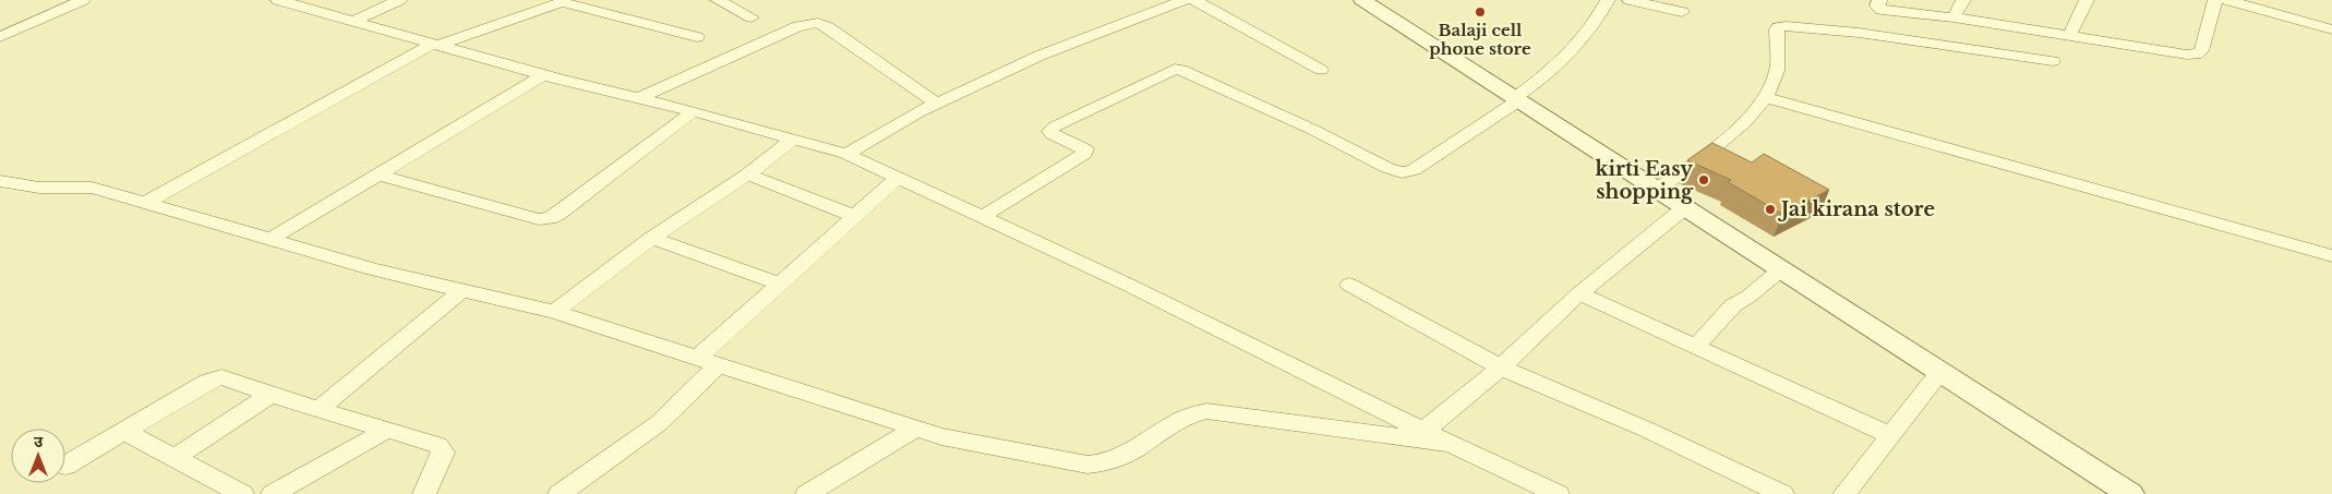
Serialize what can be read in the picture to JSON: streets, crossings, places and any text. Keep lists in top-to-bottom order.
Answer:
{
  "places": ["Balaji cell phone store", "kirti Easy shopping", "Jai kirana store"],
  "north": "top"
}
